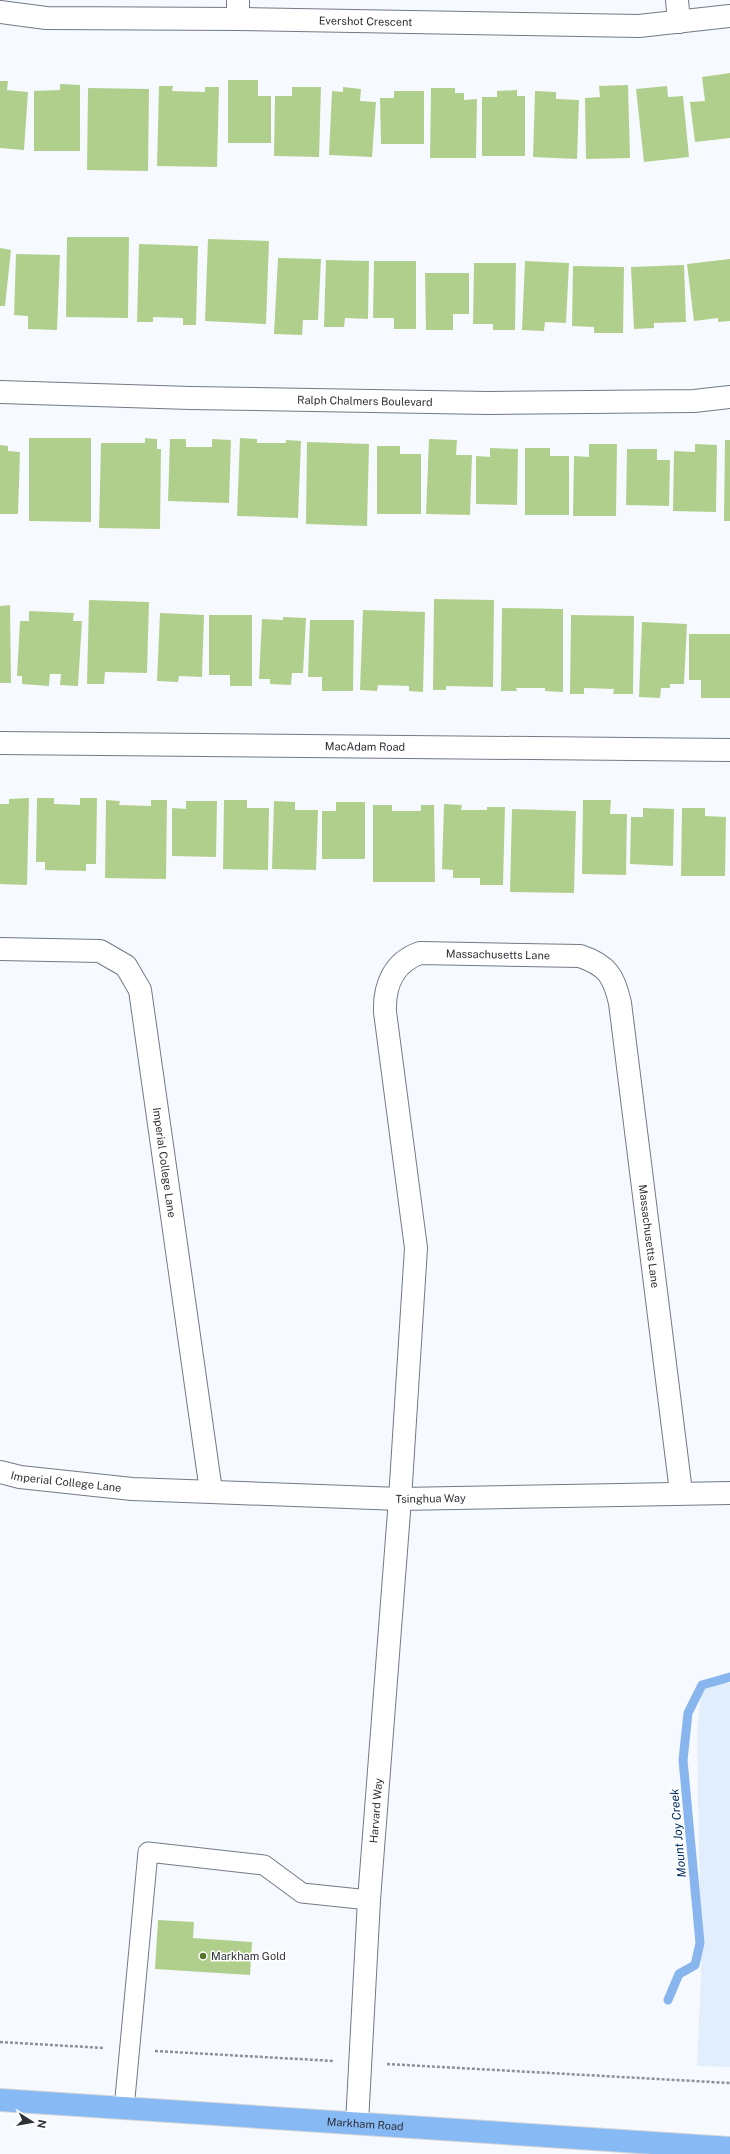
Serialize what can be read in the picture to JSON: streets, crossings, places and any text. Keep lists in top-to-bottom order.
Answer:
{
  "streets": {
    "main road": ["Markham Road"],
    "street": [
      "Evershot Crescent",
      "Ralph Chalmers Boulevard",
      "MacAdam Road",
      "Massachusetts Lane",
      "Imperial College Lane",
      "Tsinghua Way",
      "Harvard Way"
    ]
  },
  "crossings": [
    ["Massachusetts Lane", "Tsinghua Way"],
    ["Massachusetts Lane", "Harvard Way"],
    ["Imperial College Lane", "Tsinghua Way"],
    ["Tsinghua Way", "Harvard Way"],
    ["Harvard Way", "Markham Road"]
  ],
  "water": ["Mount Joy Creek"],
  "places": ["Markham Gold"],
  "north": "right"
}
